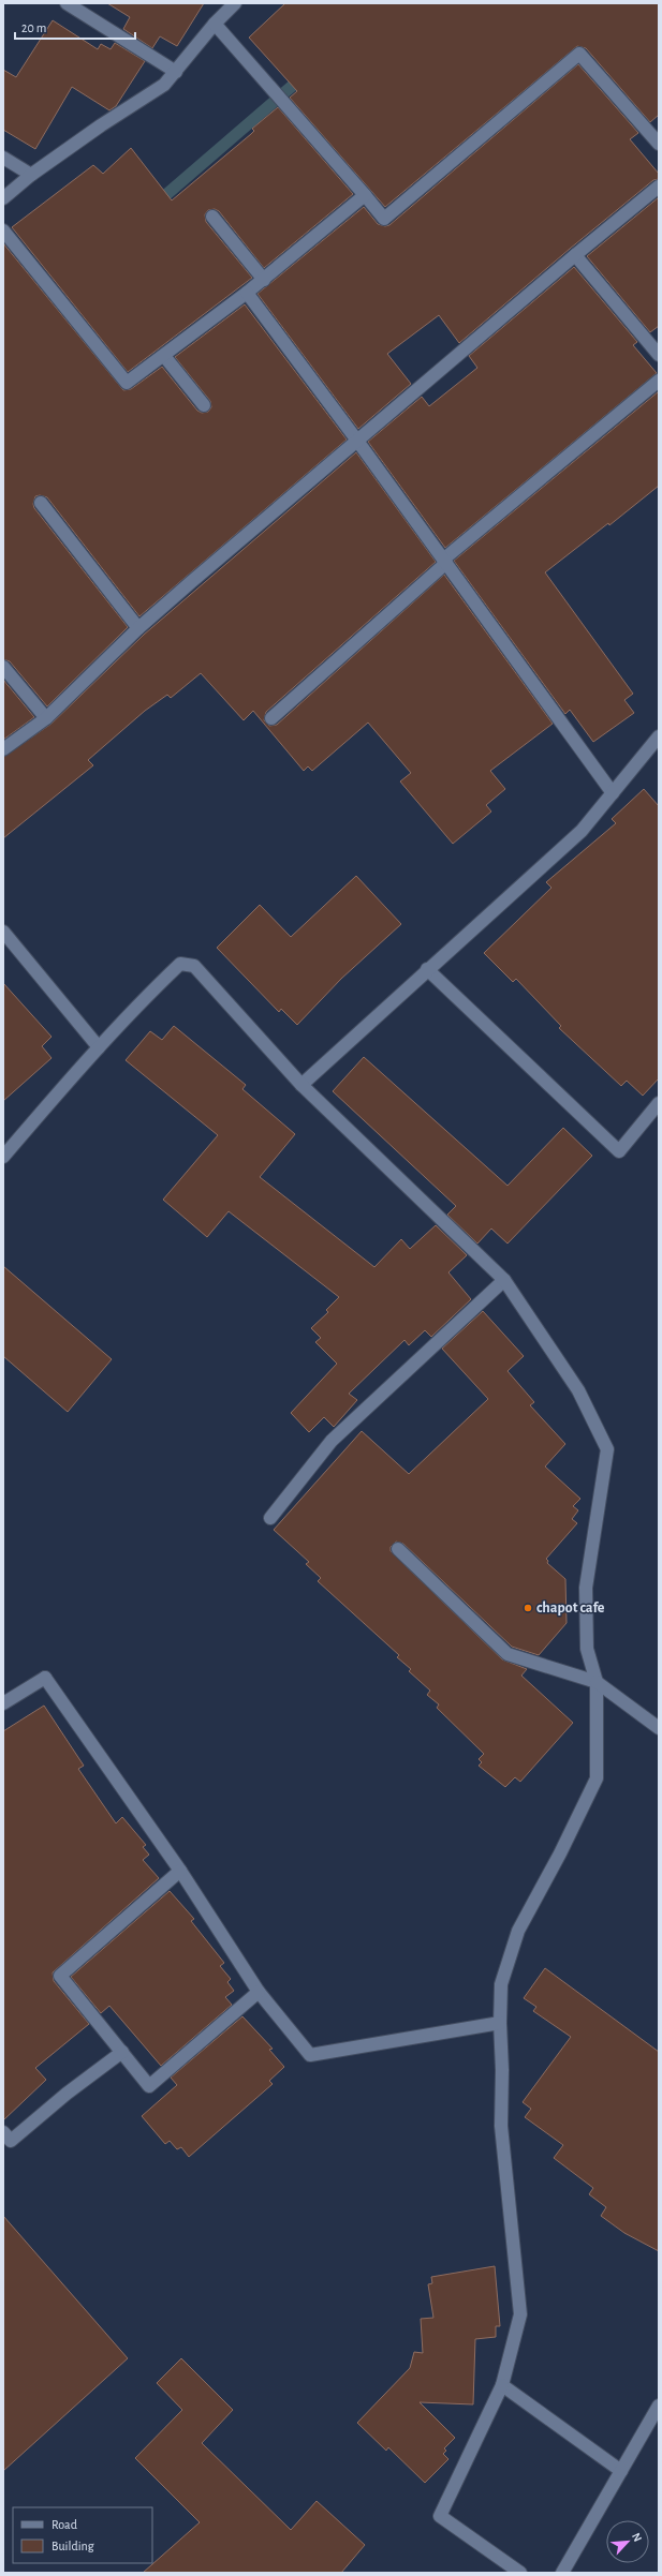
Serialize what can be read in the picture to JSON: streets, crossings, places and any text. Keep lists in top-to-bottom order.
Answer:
{
  "places": ["chapot cafe"],
  "legend": ["Road", "Building"],
  "scale_bar": "20 m",
  "north": "top right"
}
